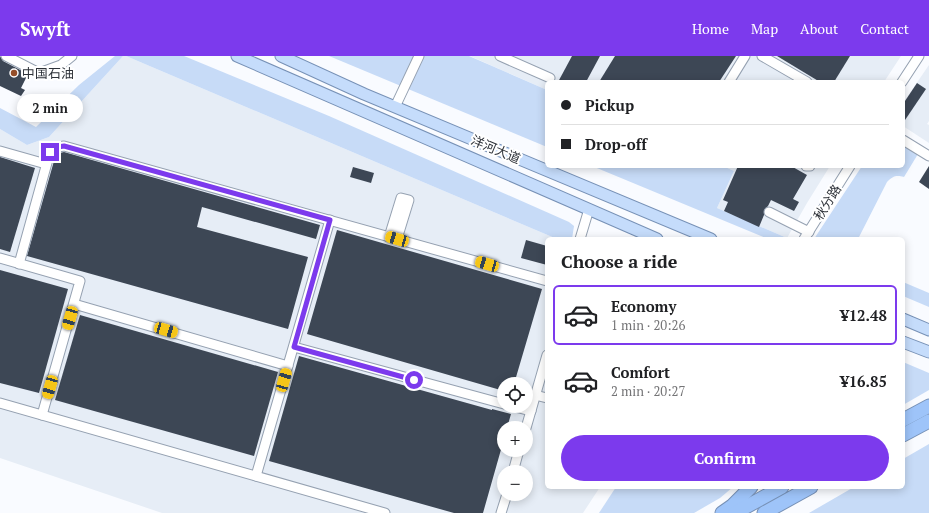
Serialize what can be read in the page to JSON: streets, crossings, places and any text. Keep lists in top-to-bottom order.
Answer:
{
  "streets": {
    "main road": ["洋河大道"],
    "street": ["秋分路"]
  },
  "places": ["中国石油"],
  "page": {
    "header": "Swyft",
    "nav": [
      "Home",
      "Map",
      "About",
      "Contact"
    ],
    "banner": ["Pickup", "Drop-off"],
    "bubble": "2 min",
    "heading": "Choose a ride",
    "list": [
      {
        "name": "Economy",
        "note": "1 min · 20:26",
        "value": "¥12.48"
      },
      {
        "name": "Comfort",
        "note": "2 min · 20:27",
        "value": "¥16.85"
      }
    ],
    "map_buttons": ["+", "−"],
    "buttons": "Confirm"
  }
}
